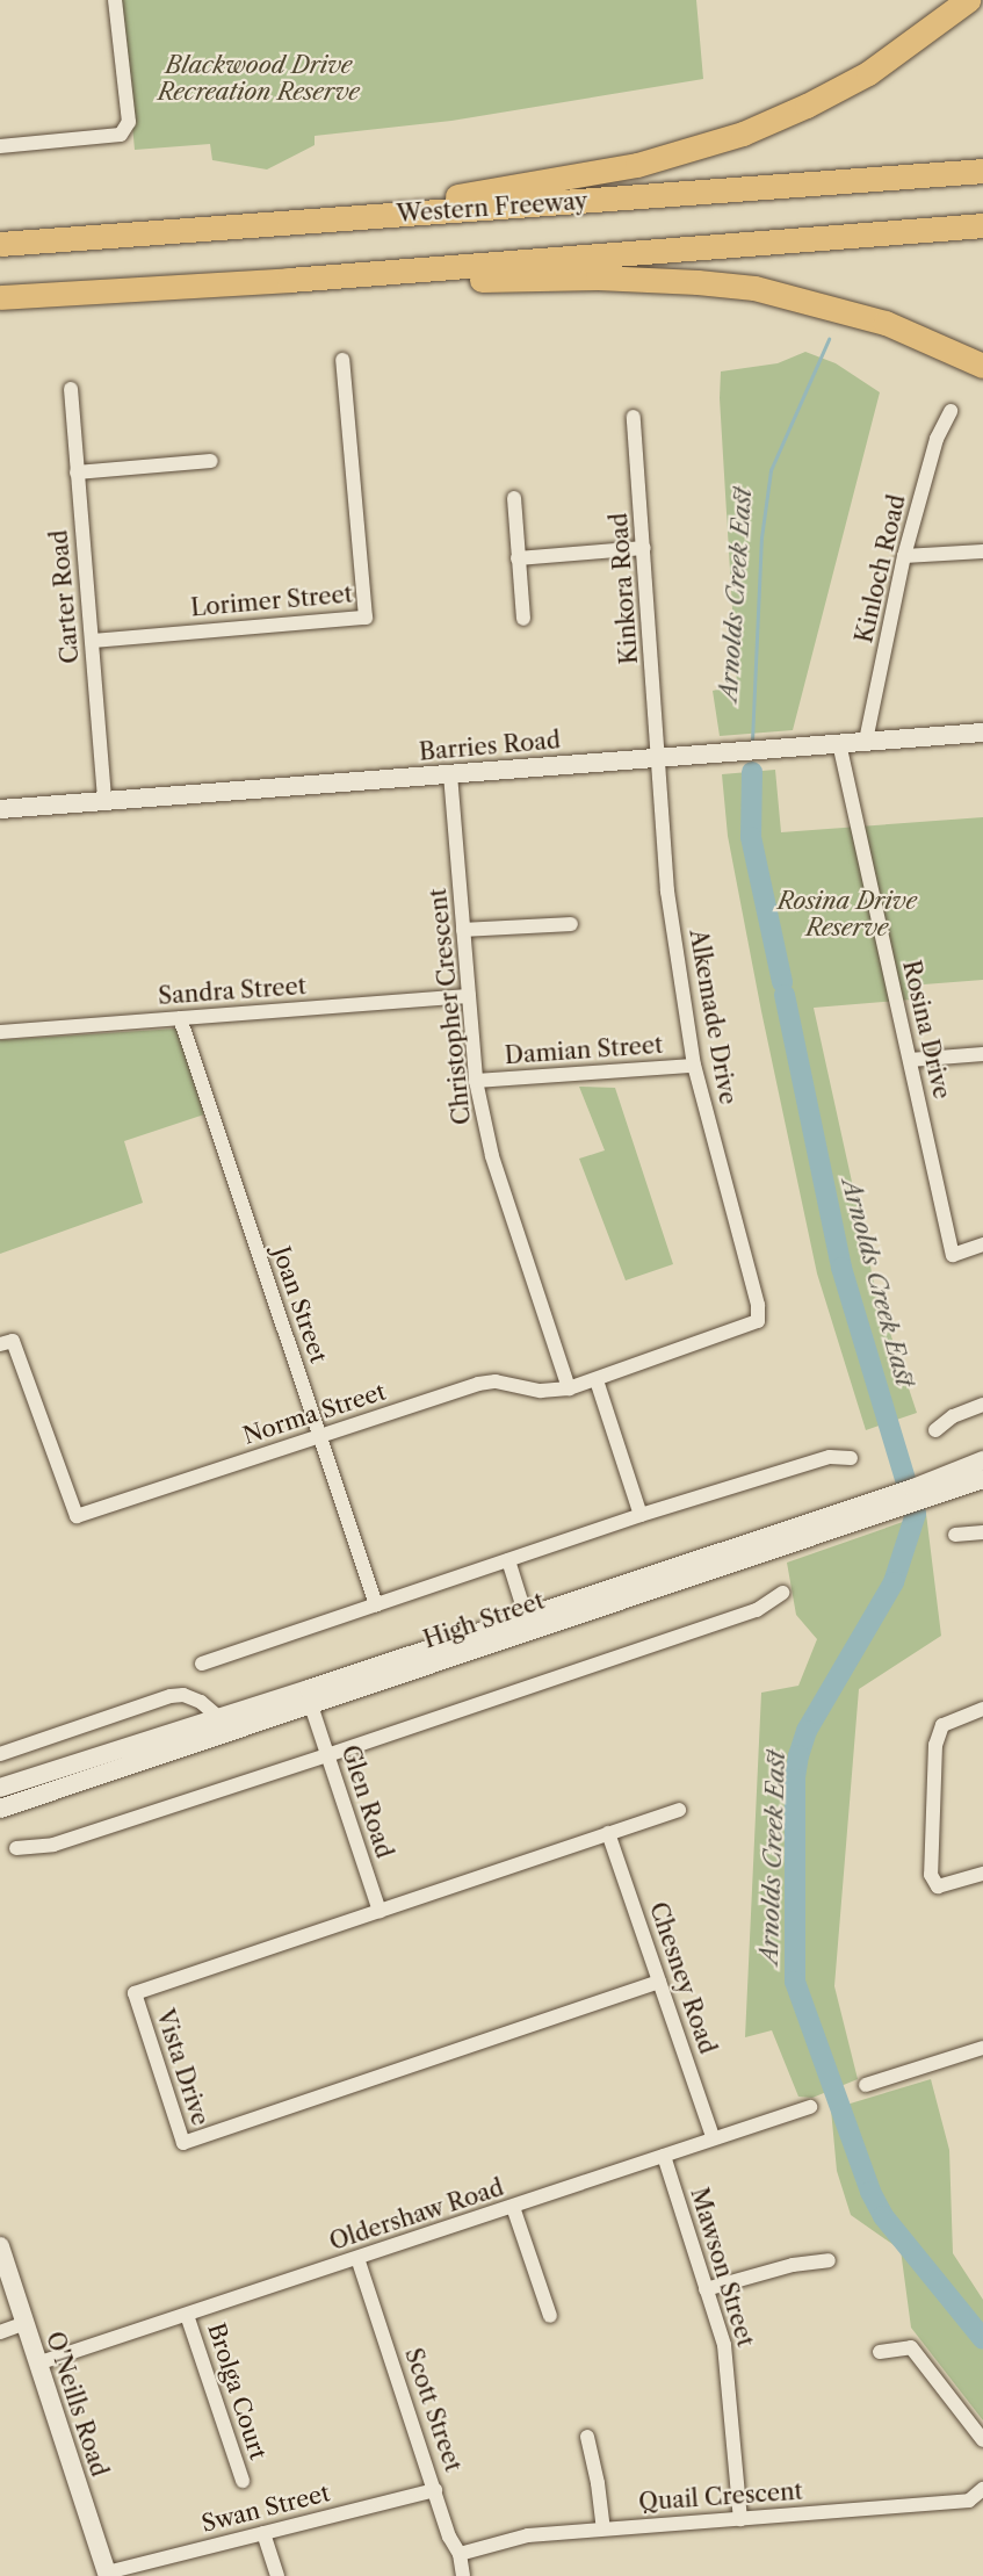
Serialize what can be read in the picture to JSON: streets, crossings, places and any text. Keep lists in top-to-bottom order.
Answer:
{
  "streets": {
    "highway": ["Western Freeway"],
    "main road": ["Barries Road", "High Street", "O'Neills Road"],
    "street": [
      "Kinloch Road",
      "Kinkora Road",
      "Carter Road",
      "Lorimer Street",
      "Sandra Street",
      "Christopher Crescent",
      "Alkemade Drive",
      "Rosina Drive",
      "Damian Street",
      "Joan Street",
      "Norma Street",
      "Glen Road",
      "Chesney Road",
      "Vista Drive",
      "Oldershaw Road",
      "Mawson Street",
      "Brolga Court",
      "Scott Street",
      "Quail Crescent",
      "Swan Street"
    ]
  },
  "crossings": [
    ["Kinloch Road", "Barries Road"],
    ["Kinkora Road", "Barries Road"],
    ["Kinkora Road", "Alkemade Drive"],
    ["Carter Road", "Lorimer Street"],
    ["Carter Road", "Barries Road"],
    ["Barries Road", "Christopher Crescent"],
    ["Barries Road", "Alkemade Drive"],
    ["Barries Road", "Rosina Drive"],
    ["Sandra Street", "Christopher Crescent"],
    ["Sandra Street", "Joan Street"],
    ["Christopher Crescent", "Damian Street"],
    ["Christopher Crescent", "Norma Street"],
    ["Alkemade Drive", "Damian Street"],
    ["Alkemade Drive", "Norma Street"],
    ["Joan Street", "Norma Street"],
    ["High Street", "Glen Road"],
    ["Glen Road", "Vista Drive"],
    ["Chesney Road", "Vista Drive"],
    ["Chesney Road", "Oldershaw Road"],
    ["Oldershaw Road", "Mawson Street"],
    ["Oldershaw Road", "Brolga Court"],
    ["Oldershaw Road", "O'Neills Road"],
    ["Oldershaw Road", "Scott Street"],
    ["Mawson Street", "Quail Crescent"],
    ["O'Neills Road", "Swan Street"],
    ["Scott Street", "Quail Crescent"],
    ["Scott Street", "Swan Street"]
  ],
  "water": ["Arnolds Creek East"],
  "parks": ["Blackwood Drive Recreation Reserve", "Rosina Drive Reserve"]
}
